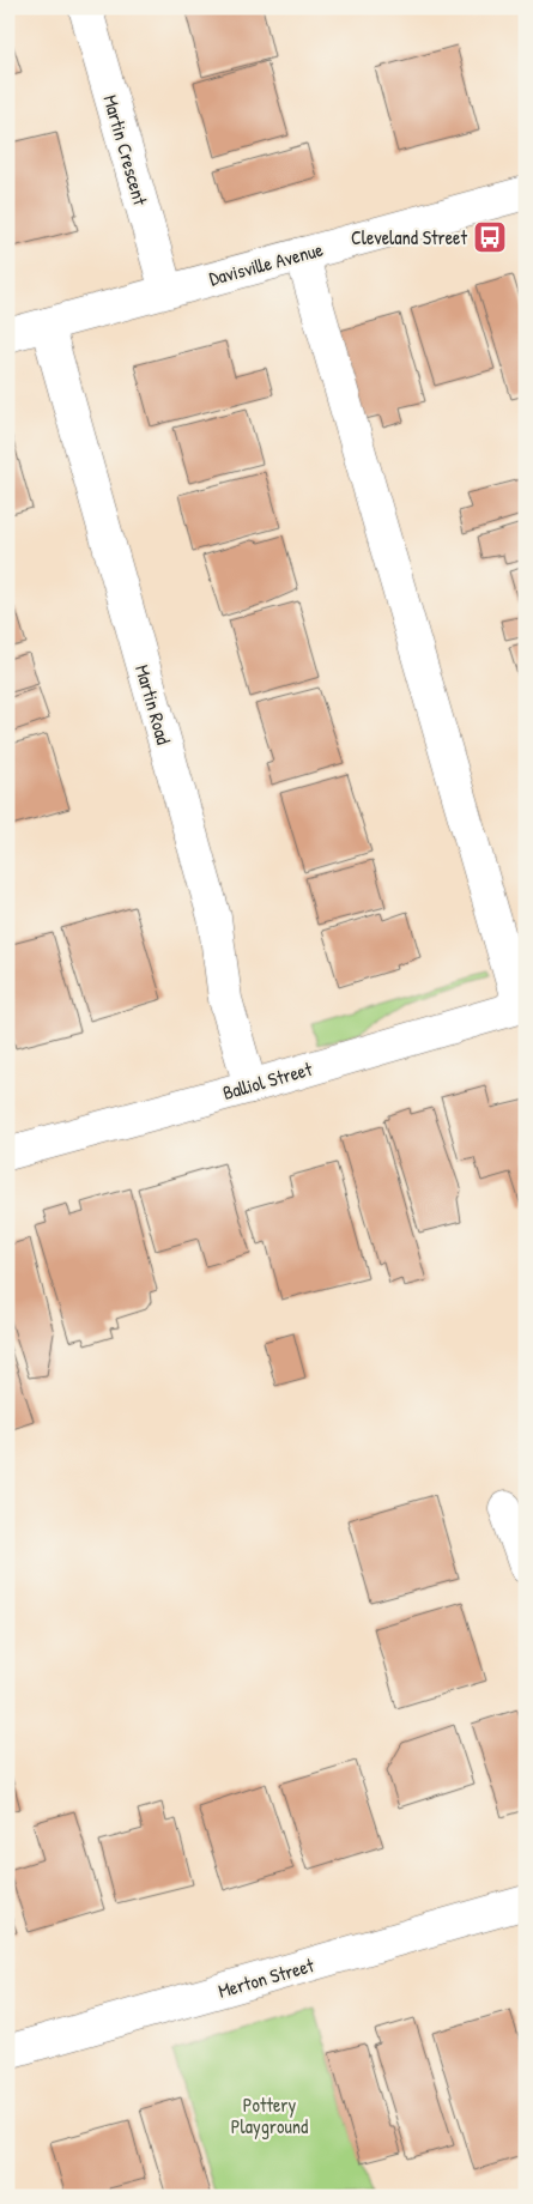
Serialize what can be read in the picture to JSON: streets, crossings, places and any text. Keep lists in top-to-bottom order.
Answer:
{
  "streets": {
    "street": [
      "Martin Crescent",
      "Davisville Avenue",
      "Martin Road",
      "Balliol Street",
      "Merton Street"
    ]
  },
  "crossings": [
    ["Martin Crescent", "Davisville Avenue"],
    ["Davisville Avenue", "Martin Road"],
    ["Martin Road", "Balliol Street"]
  ],
  "parks": ["Pottery Playground"],
  "places": {
    "bus stop": ["Cleveland Street"]
  }
}
